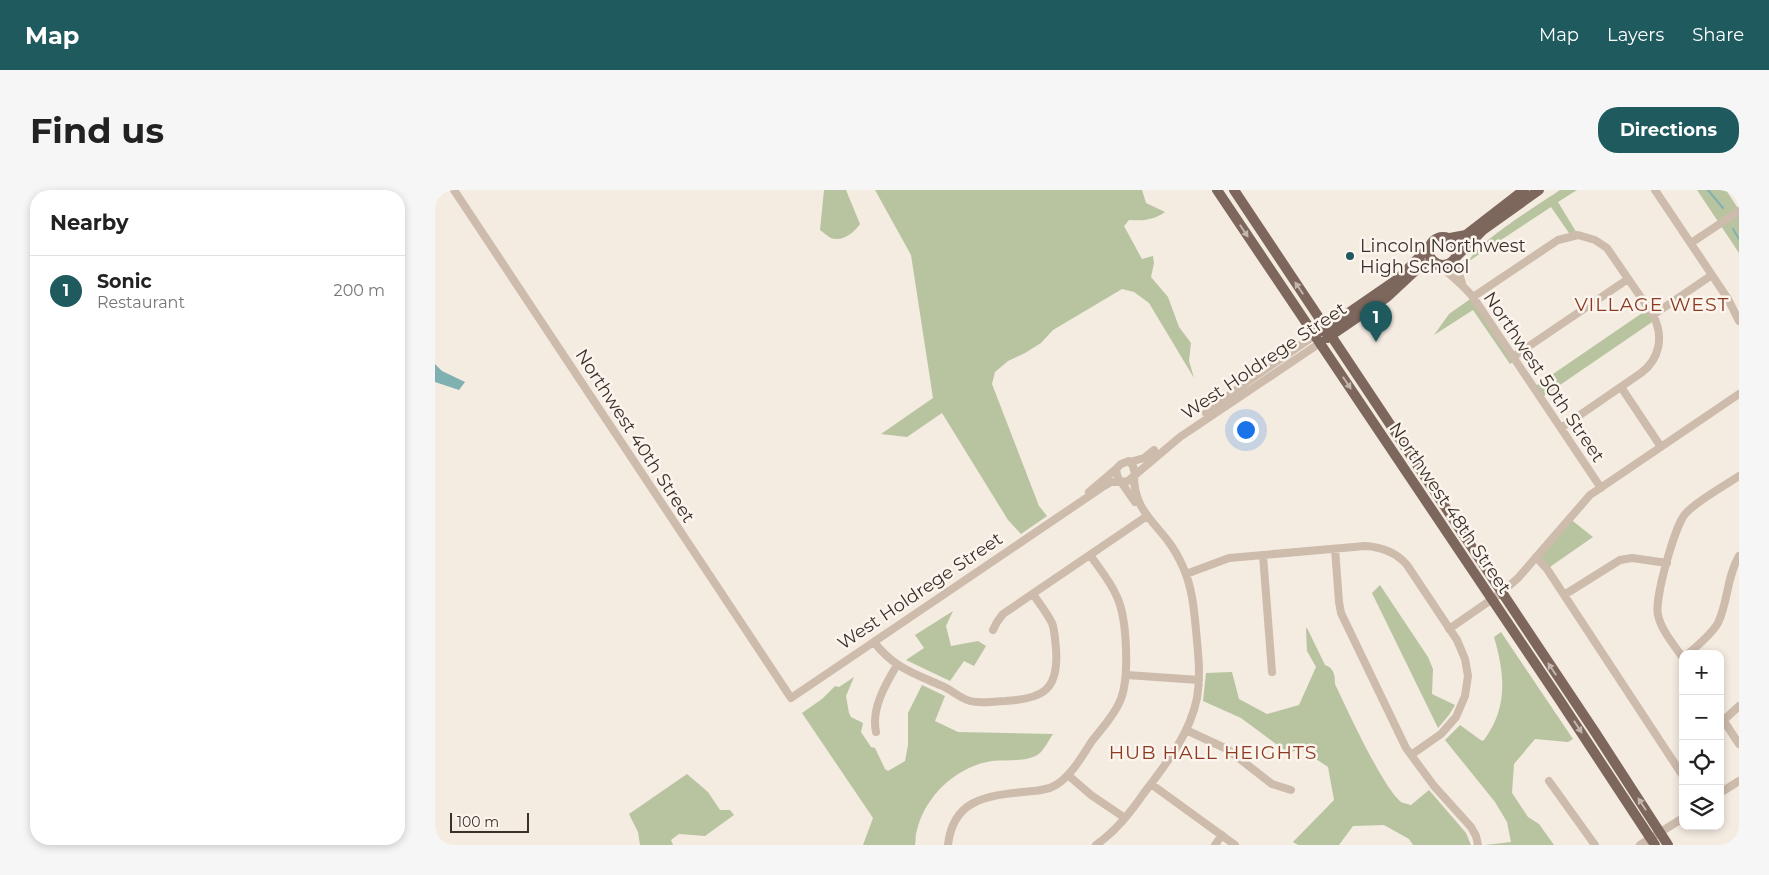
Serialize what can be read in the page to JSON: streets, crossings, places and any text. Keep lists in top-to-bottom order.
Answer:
{
  "streets": {
    "main road": ["West Holdrege Street", "Northwest 48th Street"],
    "street": ["Northwest 50th Street", "Northwest 40th Street"]
  },
  "crossings": [
    ["West Holdrege Street", "Northwest 50th Street"],
    ["West Holdrege Street", "Northwest 40th Street"],
    ["West Holdrege Street", "Northwest 48th Street"]
  ],
  "districts": ["VILLAGE WEST", "HUB HALL HEIGHTS"],
  "places": ["Lincoln Northwest High School"],
  "scale_bar": "100 m",
  "page": {
    "header": "Map",
    "nav": ["Map", "Layers", "Share"],
    "buttons": "Directions",
    "title": "Find us",
    "heading": "Nearby",
    "list": [
      {
        "mark": "1",
        "name": "Sonic",
        "note": "Restaurant",
        "value": "200 m"
      }
    ],
    "pins": "1",
    "map_buttons": ["+", "−"],
    "scale": "100 m"
  }
}
